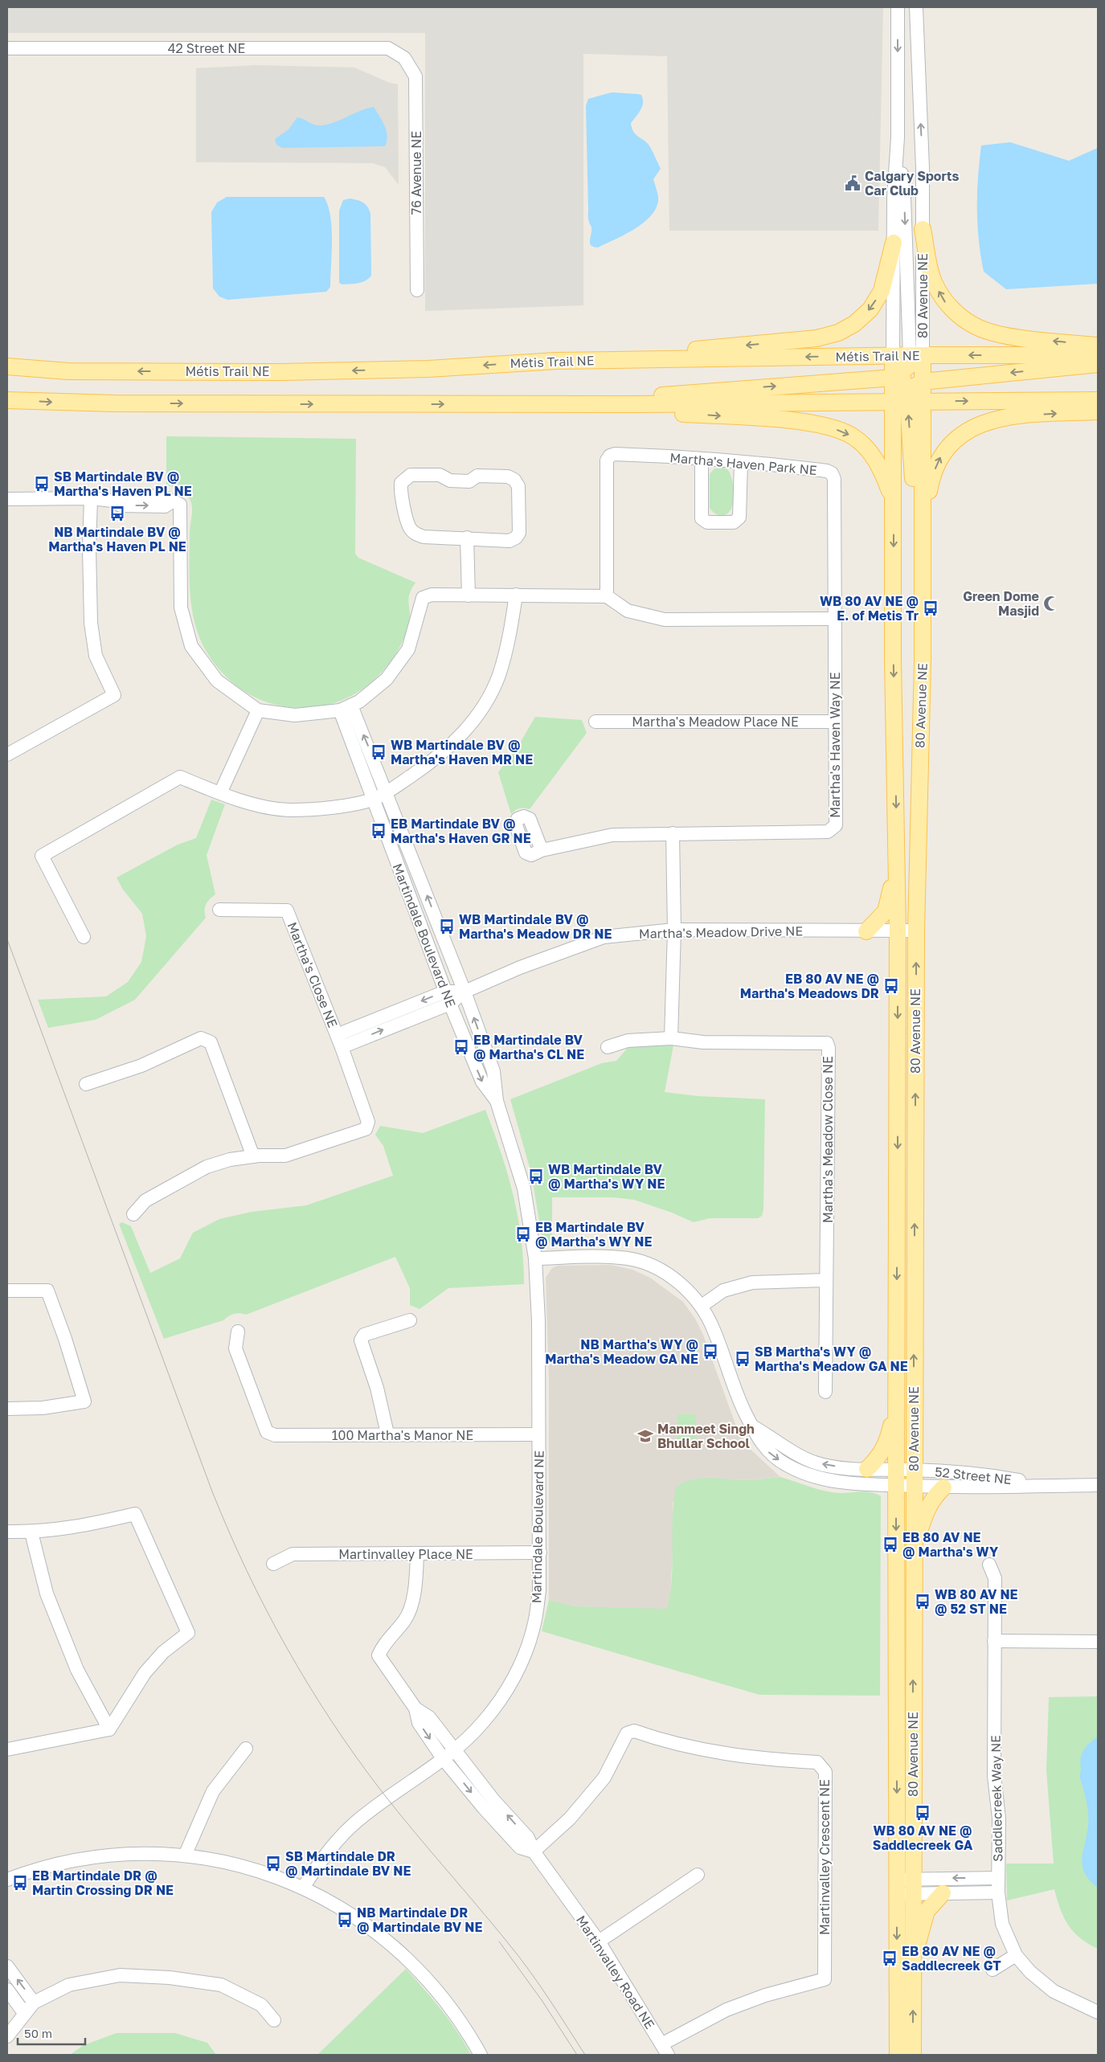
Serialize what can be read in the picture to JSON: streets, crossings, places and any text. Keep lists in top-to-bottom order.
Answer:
{
  "streets": {
    "main road": ["80 Avenue NE", "Métis Trail NE"],
    "street": [
      "42 Street NE",
      "76 Avenue NE",
      "Martha's Haven Park NE",
      "Martha's Meadow Place NE",
      "Martha's Haven Way NE",
      "Martha's Meadow Drive NE",
      "Martindale Boulevard NE",
      "Martha's Close NE",
      "Martha's Meadow Close NE",
      "100 Martha's Manor NE",
      "52 Street NE",
      "Martinvalley Place NE",
      "Saddlecreek Way NE",
      "Martinvalley Crescent NE",
      "Martinvalley Road NE"
    ]
  },
  "crossings": [
    ["42 Street NE", "76 Avenue NE"],
    ["80 Avenue NE", "Métis Trail NE"],
    ["80 Avenue NE", "Martha's Meadow Drive NE"],
    ["80 Avenue NE", "52 Street NE"],
    ["Martha's Haven Park NE", "Martha's Haven Way NE"],
    ["Martha's Meadow Place NE", "Martha's Haven Way NE"],
    ["Martha's Meadow Drive NE", "Martindale Boulevard NE"],
    ["Martha's Meadow Drive NE", "Martha's Close NE"],
    ["Martindale Boulevard NE", "Martha's Close NE"],
    ["Martindale Boulevard NE", "100 Martha's Manor NE"],
    ["Martindale Boulevard NE", "52 Street NE"],
    ["Martindale Boulevard NE", "Martinvalley Place NE"],
    ["Martindale Boulevard NE", "Martinvalley Road NE"],
    ["Martinvalley Crescent NE", "Martinvalley Road NE"]
  ],
  "places": {
    "public building": ["Calgary Sports Car Club"],
    "bus stop": [
      "SB Martindale BV @ Martha's Haven PL NE",
      "NB Martindale BV @ Martha's Haven PL NE",
      "WB 80 AV NE @ E. of Metis Tr",
      "WB Martindale BV @ Martha's Haven MR NE",
      "EB Martindale BV @ Martha's Haven GR NE",
      "WB Martindale BV @ Martha's Meadow DR NE",
      "EB 80 AV NE @ Martha's Meadows DR",
      "EB Martindale BV @ Martha's CL NE",
      "WB Martindale BV @ Martha's WY NE",
      "EB Martindale BV @ Martha's WY NE",
      "NB Martha's WY @ Martha's Meadow GA NE",
      "SB Martha's WY @ Martha's Meadow GA NE",
      "EB 80 AV NE @ Martha's WY",
      "WB 80 AV NE @ 52 ST NE",
      "WB 80 AV NE @ Saddlecreek GA",
      "SB Martindale DR @ Martindale BV NE",
      "EB Martindale DR @ Martin Crossing DR NE",
      "NB Martindale DR @ Martindale BV NE",
      "EB 80 AV NE @ Saddlecreek GT"
    ],
    "mosque": ["Green Dome Masjid"],
    "school or university": ["Manmeet Singh Bhullar School"]
  },
  "scale_bar": "50 m"
}
